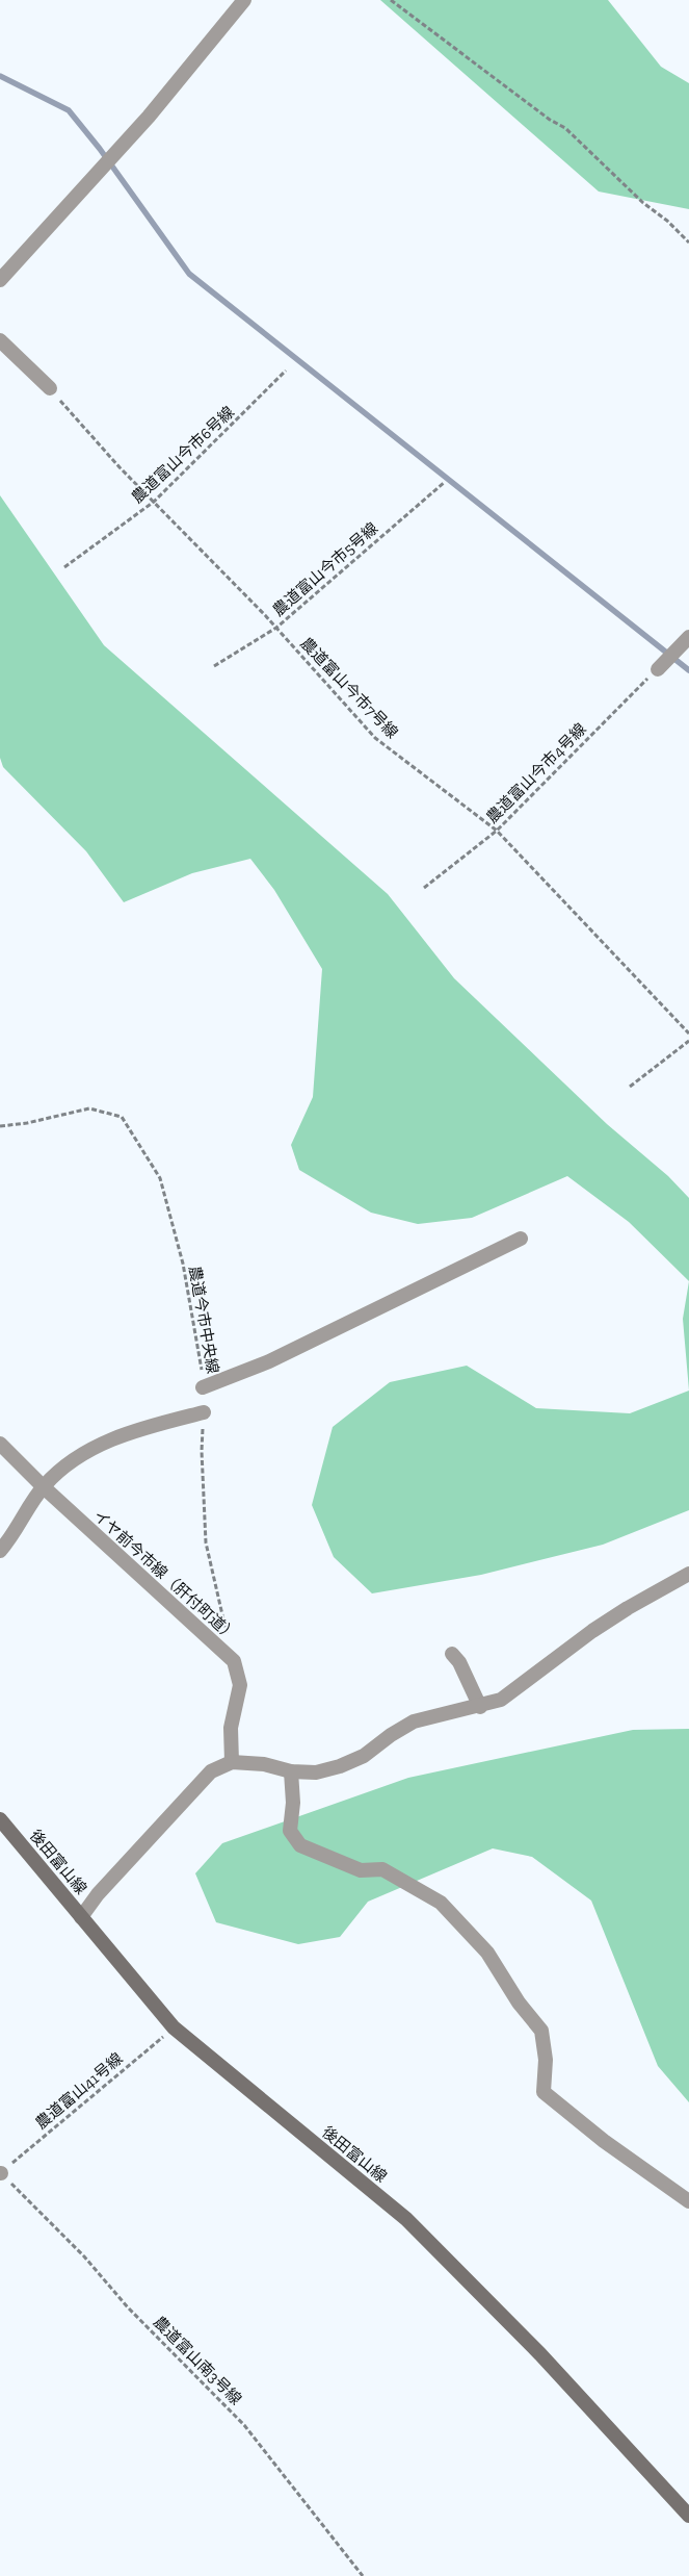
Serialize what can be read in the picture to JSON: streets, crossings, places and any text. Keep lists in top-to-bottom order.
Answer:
{
  "streets": {
    "main road": ["後田富山線"],
    "street": ["イヤ前今市線（肝付町道）"],
    "path": [
      "農道富山今市6号線",
      "農道富山今市5号線",
      "農道富山今市7号線",
      "農道富山今市4号線",
      "農道今市中央線",
      "農道富山41号線",
      "農道富山南3号線"
    ]
  },
  "crossings": [
    ["農道富山今市6号線", "農道富山今市7号線"],
    ["農道富山今市5号線", "農道富山今市7号線"],
    ["農道富山今市7号線", "農道富山今市4号線"],
    ["後田富山線", "農道富山41号線"],
    ["農道富山41号線", "農道富山南3号線"]
  ]
}
